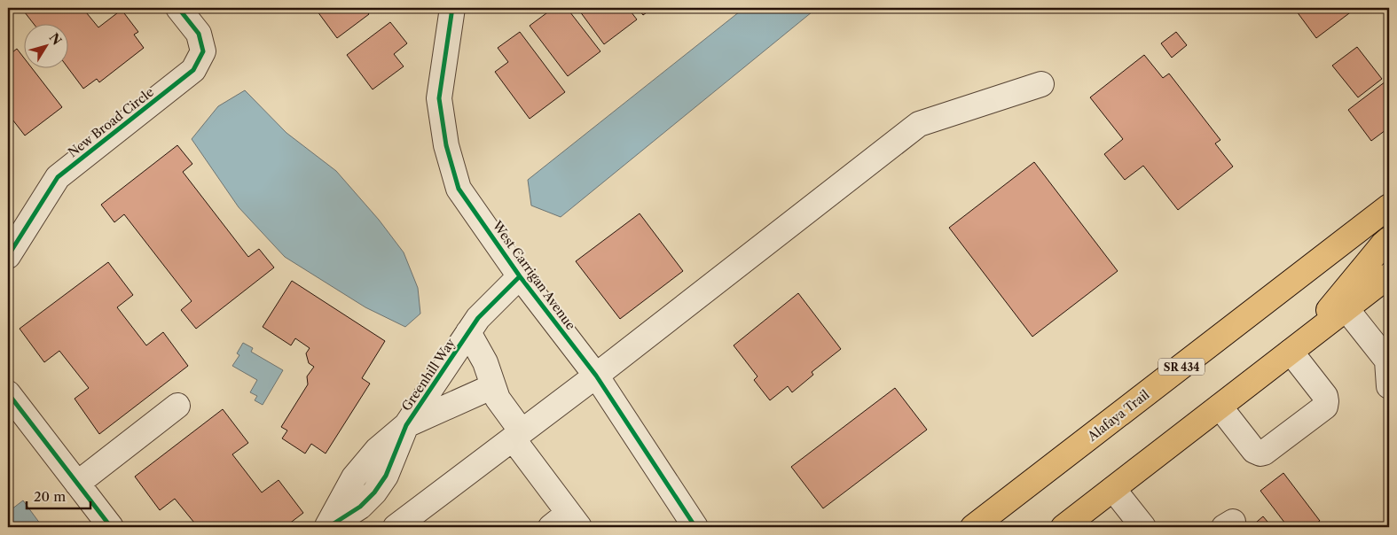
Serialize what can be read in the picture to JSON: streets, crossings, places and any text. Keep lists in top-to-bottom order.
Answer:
{
  "streets": {
    "main road": ["SR 434", "Alafaya Trail"],
    "street": ["New Broad Circle", "West Carrigan Avenue", "Greenhill Way"]
  },
  "crossings": [
    ["West Carrigan Avenue", "Greenhill Way"]
  ],
  "scale_bar": "20 m",
  "north": "top right"
}
